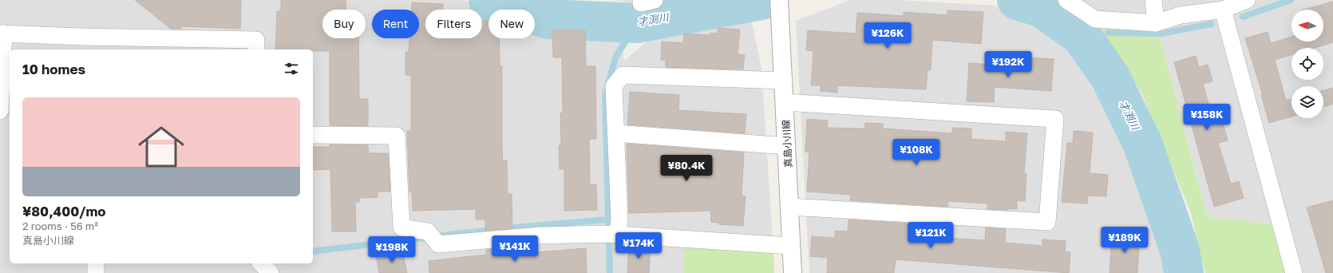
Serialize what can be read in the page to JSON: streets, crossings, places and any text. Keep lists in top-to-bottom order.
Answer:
{
  "streets": {
    "street": ["真島小川線"]
  },
  "water": ["才渕川"],
  "north": "left",
  "page": {
    "chip": [
      "Buy",
      "Rent",
      "Filters",
      "New"
    ],
    "price": [
      "¥126K",
      "¥192K",
      "¥158K",
      "¥108K",
      "¥80.4K",
      "¥121K",
      "¥189K",
      "¥174K",
      "¥141K",
      "¥198K"
    ],
    "heading": "10 homes",
    "list": [
      {
        "name": "¥80,400/mo",
        "note": "2 rooms · 56 m² · 真島小川線"
      }
    ]
  }
}
